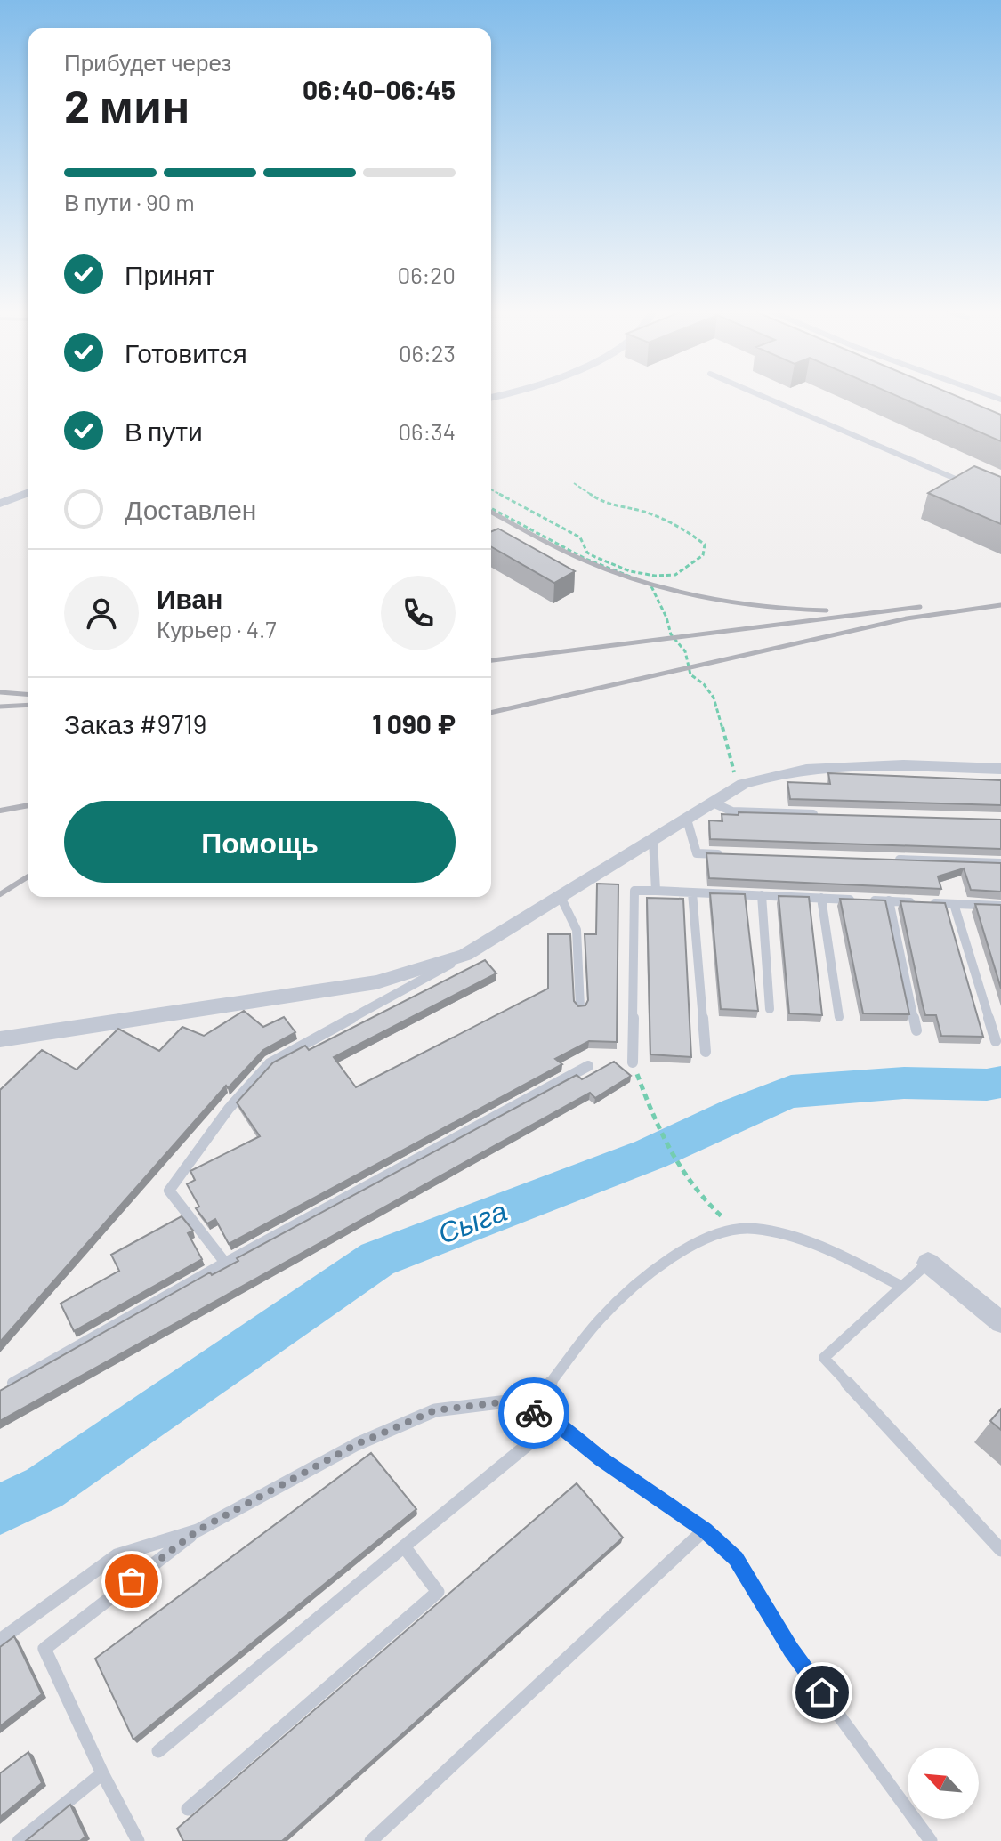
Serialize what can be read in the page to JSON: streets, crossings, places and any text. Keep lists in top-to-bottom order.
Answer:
{
  "water": ["Сыга"],
  "north": "top left",
  "page": {
    "heading": ["2 мин", "Прибудет через", "06:40–06:45"],
    "panel": [
      "Иван",
      "Курьер · 4.7",
      "Заказ #9719",
      "1 090 ₽"
    ],
    "bar": "В пути · 90 m",
    "list": [
      ["Принят", "06:20"],
      ["Готовится", "06:23"],
      ["В пути", "06:34"],
      "Доставлен"
    ],
    "buttons": "Помощь"
  }
}
